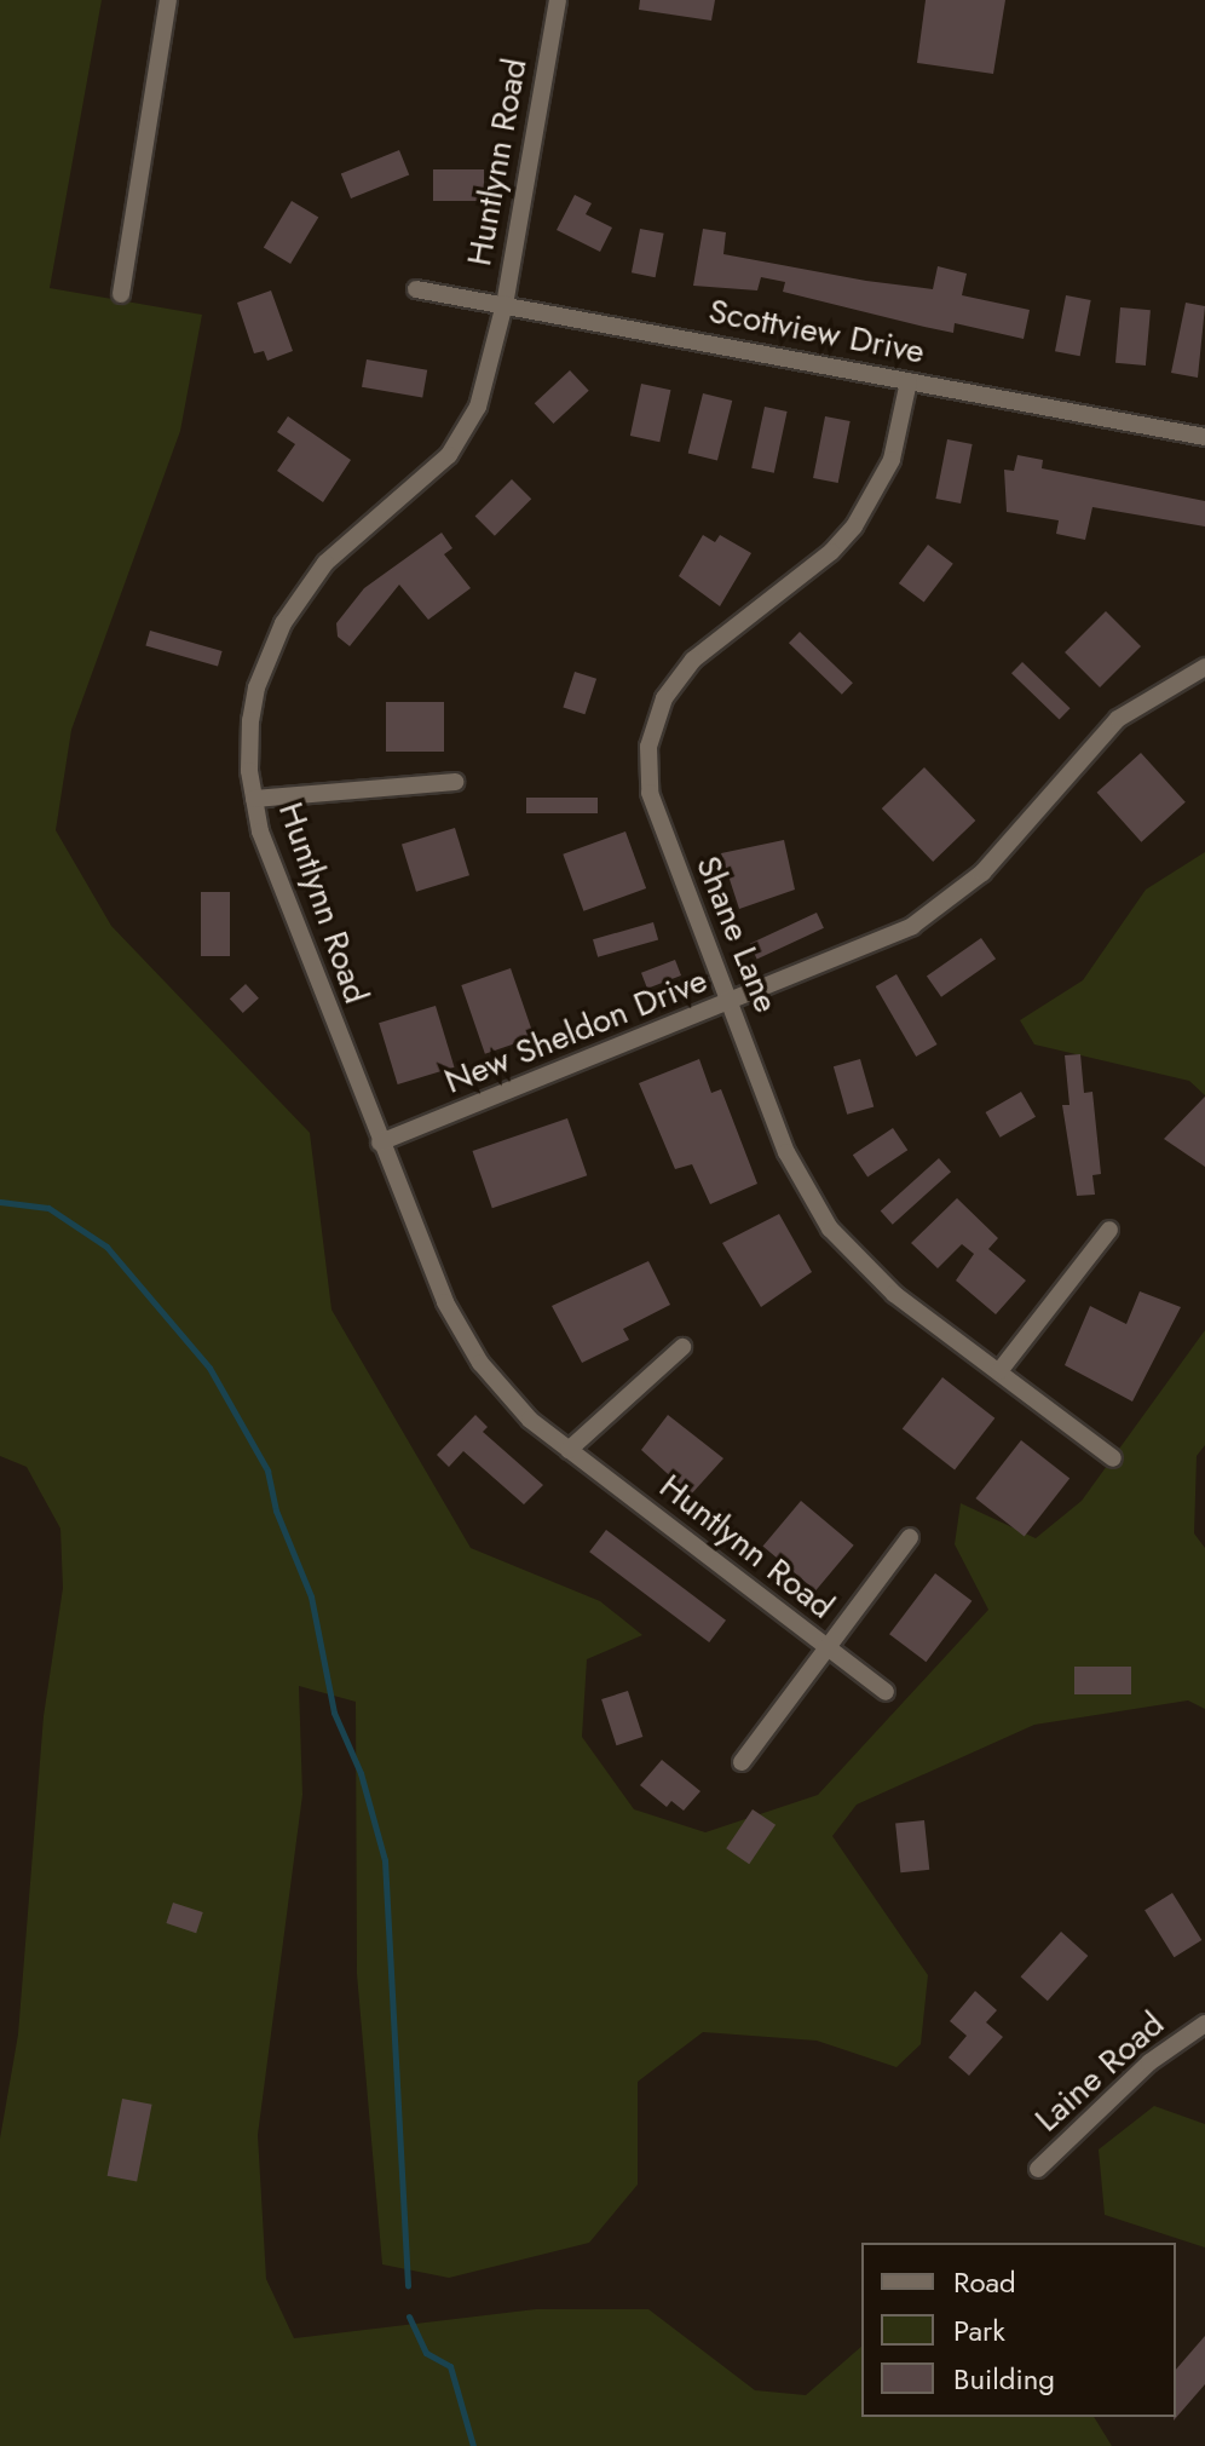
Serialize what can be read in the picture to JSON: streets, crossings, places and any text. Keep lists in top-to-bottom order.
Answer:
{
  "streets": {
    "street": [
      "Huntlynn Road",
      "Scottview Drive",
      "Shane Lane",
      "New Sheldon Drive",
      "Laine Road"
    ]
  },
  "crossings": [
    ["Huntlynn Road", "Scottview Drive"],
    ["Huntlynn Road", "New Sheldon Drive"],
    ["Scottview Drive", "Shane Lane"],
    ["Shane Lane", "New Sheldon Drive"]
  ],
  "legend": ["Road", "Park", "Building"]
}
